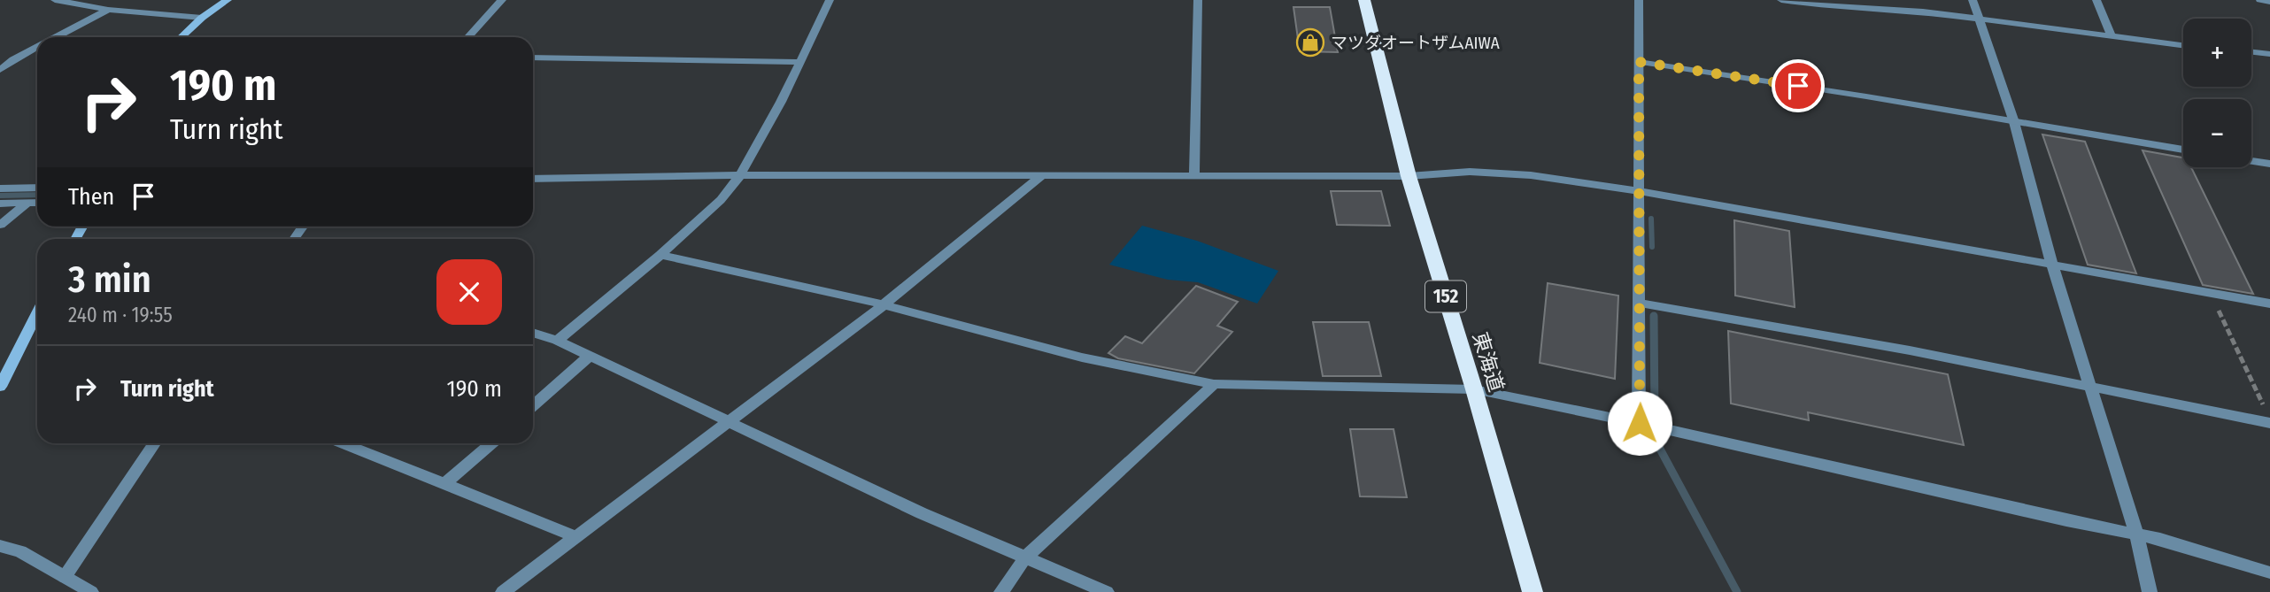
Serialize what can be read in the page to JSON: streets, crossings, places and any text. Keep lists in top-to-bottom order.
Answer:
{
  "streets": {
    "highway": ["152", "東海道"]
  },
  "places": {
    "shop": ["マツダオートザムAIWA"]
  },
  "page": {
    "map_buttons": ["+", "−"],
    "turn": ["190 m", "Turn right"],
    "then": "Then",
    "heading": ["3 min", "240 m · 19:55"],
    "list": [
      {
        "name": "Turn right",
        "value": "190 m"
      }
    ]
  }
}
